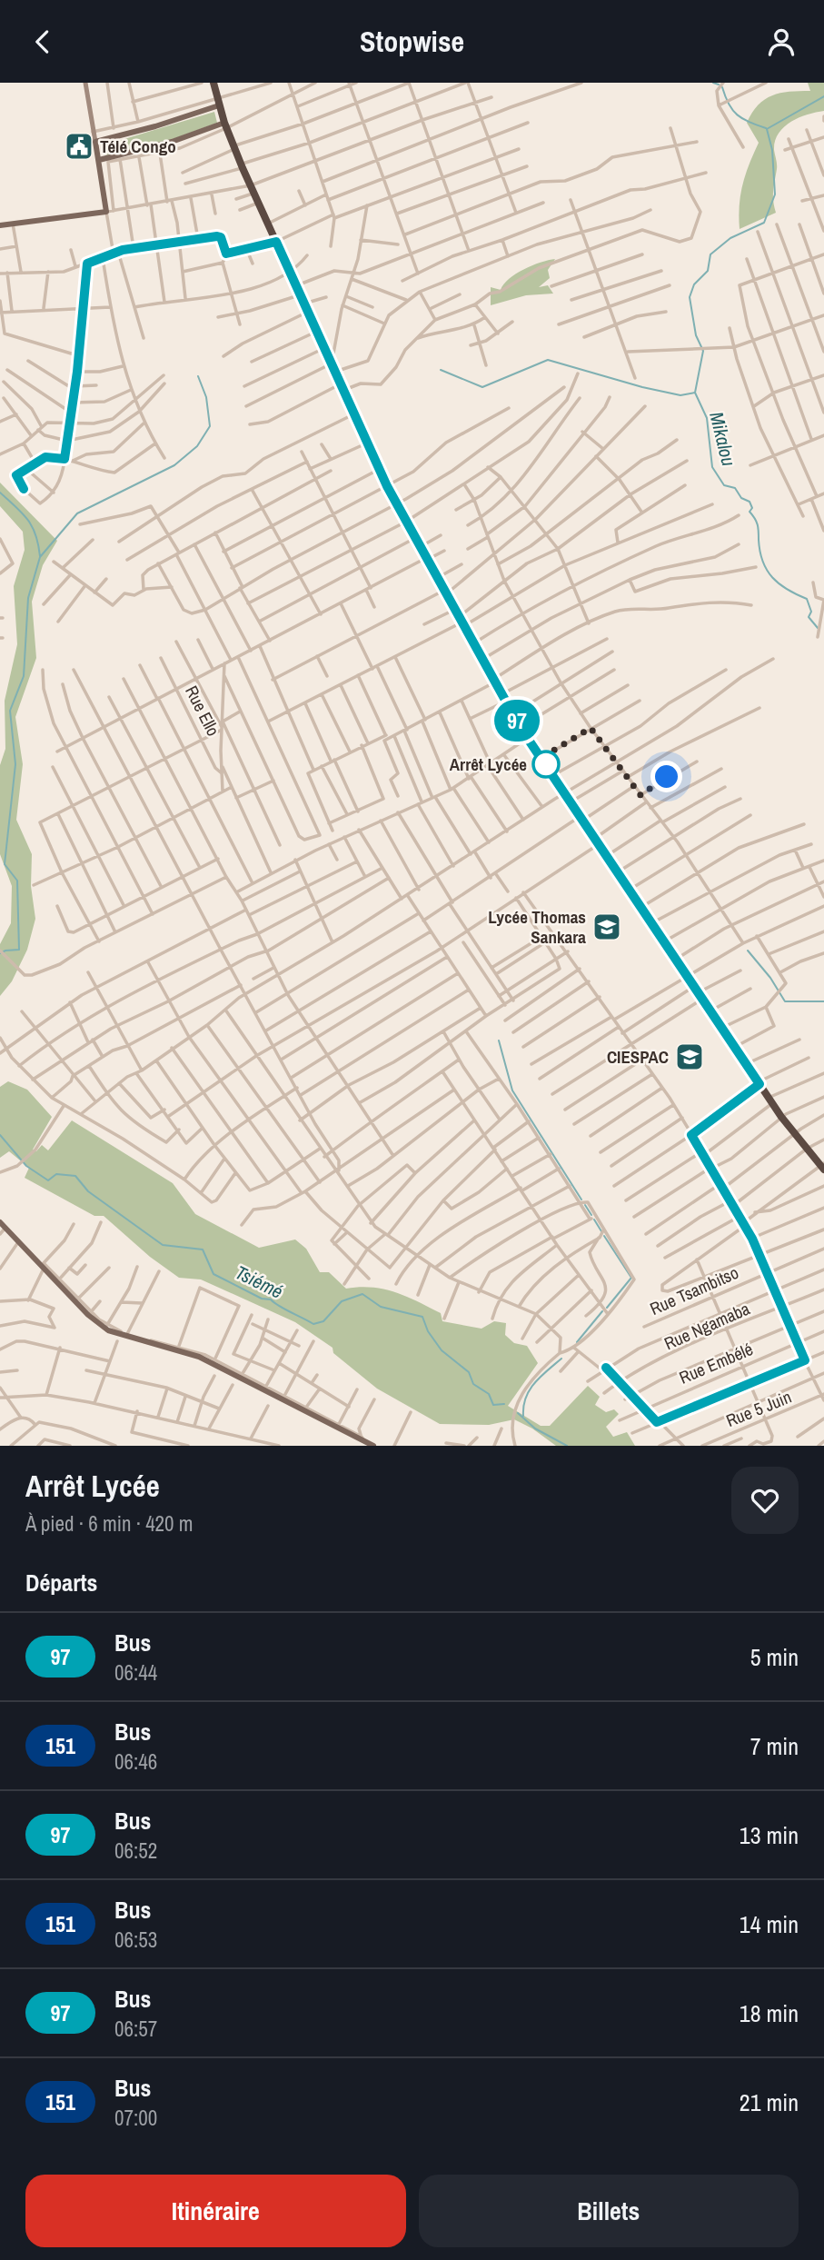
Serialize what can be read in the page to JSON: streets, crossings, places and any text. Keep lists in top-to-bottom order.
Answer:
{
  "streets": {
    "street": [
      "Rue Ello",
      "Rue Tsambitso",
      "Rue Ngamaba",
      "Rue Embélé",
      "Rue 5 Juin"
    ]
  },
  "water": ["Mikalou", "Tsiémé"],
  "places": {
    "public building": ["Télé Congo"],
    "other": ["Arrêt Lycée"],
    "school or university": ["Lycée Thomas Sankara", "CIESPAC"]
  },
  "lines": ["bus line 97"],
  "page": {
    "header": "Stopwise",
    "on_map": "97",
    "heading": [
      ["Arrêt Lycée", "À pied · 6 min · 420 m"],
      "Départs"
    ],
    "list": [
      {
        "mark": "97",
        "name": "Bus",
        "note": "06:44",
        "value": "5 min"
      },
      {
        "mark": "151",
        "name": "Bus",
        "note": "06:46",
        "value": "7 min"
      },
      {
        "mark": "97",
        "name": "Bus",
        "note": "06:52",
        "value": "13 min"
      },
      {
        "mark": "151",
        "name": "Bus",
        "note": "06:53",
        "value": "14 min"
      },
      {
        "mark": "97",
        "name": "Bus",
        "note": "06:57",
        "value": "18 min"
      },
      {
        "mark": "151",
        "name": "Bus",
        "note": "07:00",
        "value": "21 min"
      }
    ],
    "buttons": ["Itinéraire", "Billets"]
  }
}
